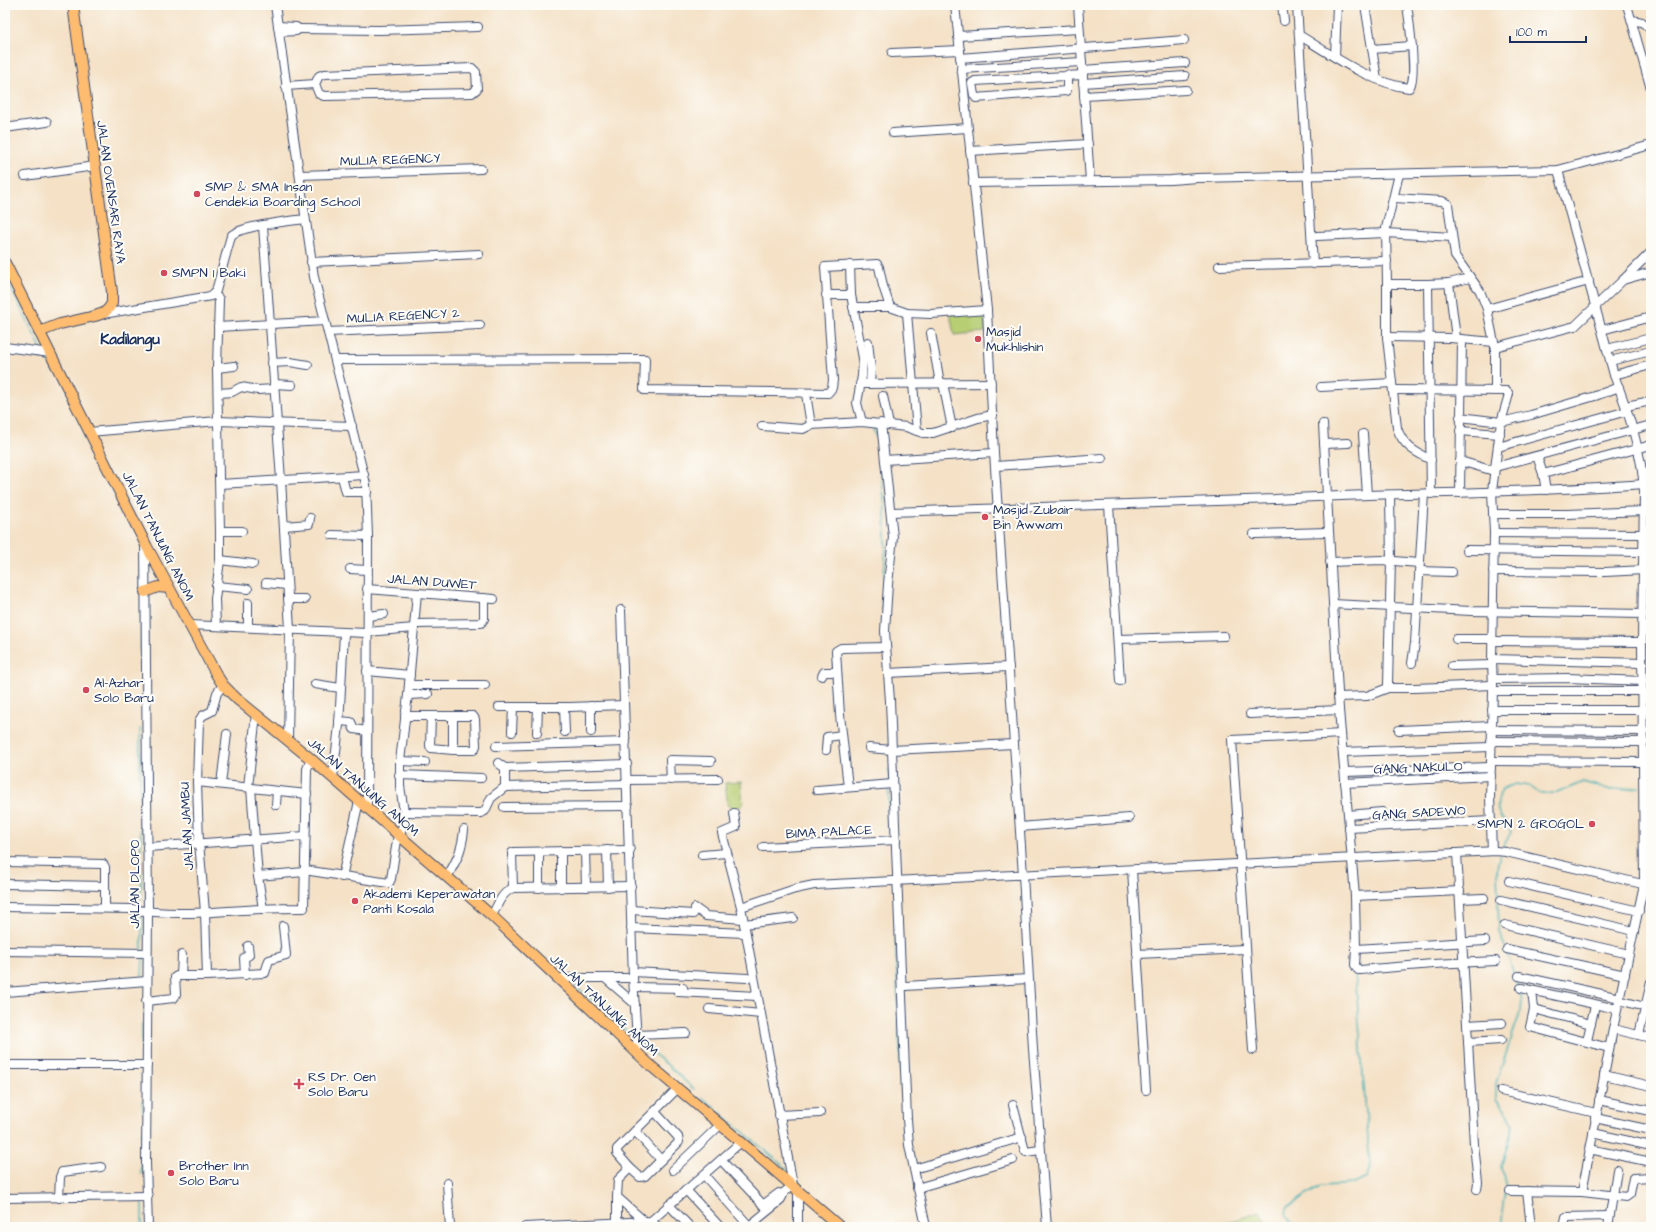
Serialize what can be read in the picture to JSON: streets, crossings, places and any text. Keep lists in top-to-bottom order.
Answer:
{
  "streets": {
    "main road": ["JALAN OVENSARI RAYA", "JALAN TANJUNG ANOM"],
    "street": [
      "MULIA REGENCY",
      "MULIA REGENCY 2",
      "JALAN DUWET",
      "GANG NAKULO",
      "GANG SADEWO",
      "JALAN JAMBU",
      "BIMA PALACE",
      "JALAN DLOPO"
    ]
  },
  "crossings": [
    ["JALAN TANJUNG ANOM", "JALAN JAMBU"],
    ["JALAN TANJUNG ANOM", "JALAN DLOPO"]
  ],
  "districts": ["Kadilangu"],
  "places": {
    "other": [
      "SMP & SMA Insan Cendekia Boarding School",
      "SMPN 1 Baki",
      "Masjid Mukhlishin",
      "Masjid Zubair Bin Awwam",
      "Al-Azhar Solo Baru",
      "SMPN 2 GROGOL",
      "Akademi Keperawatan Panti Kosala",
      "Brother Inn Solo Baru"
    ],
    "health": ["RS Dr. Oen Solo Baru"]
  },
  "scale_bar": "100 m"
}
